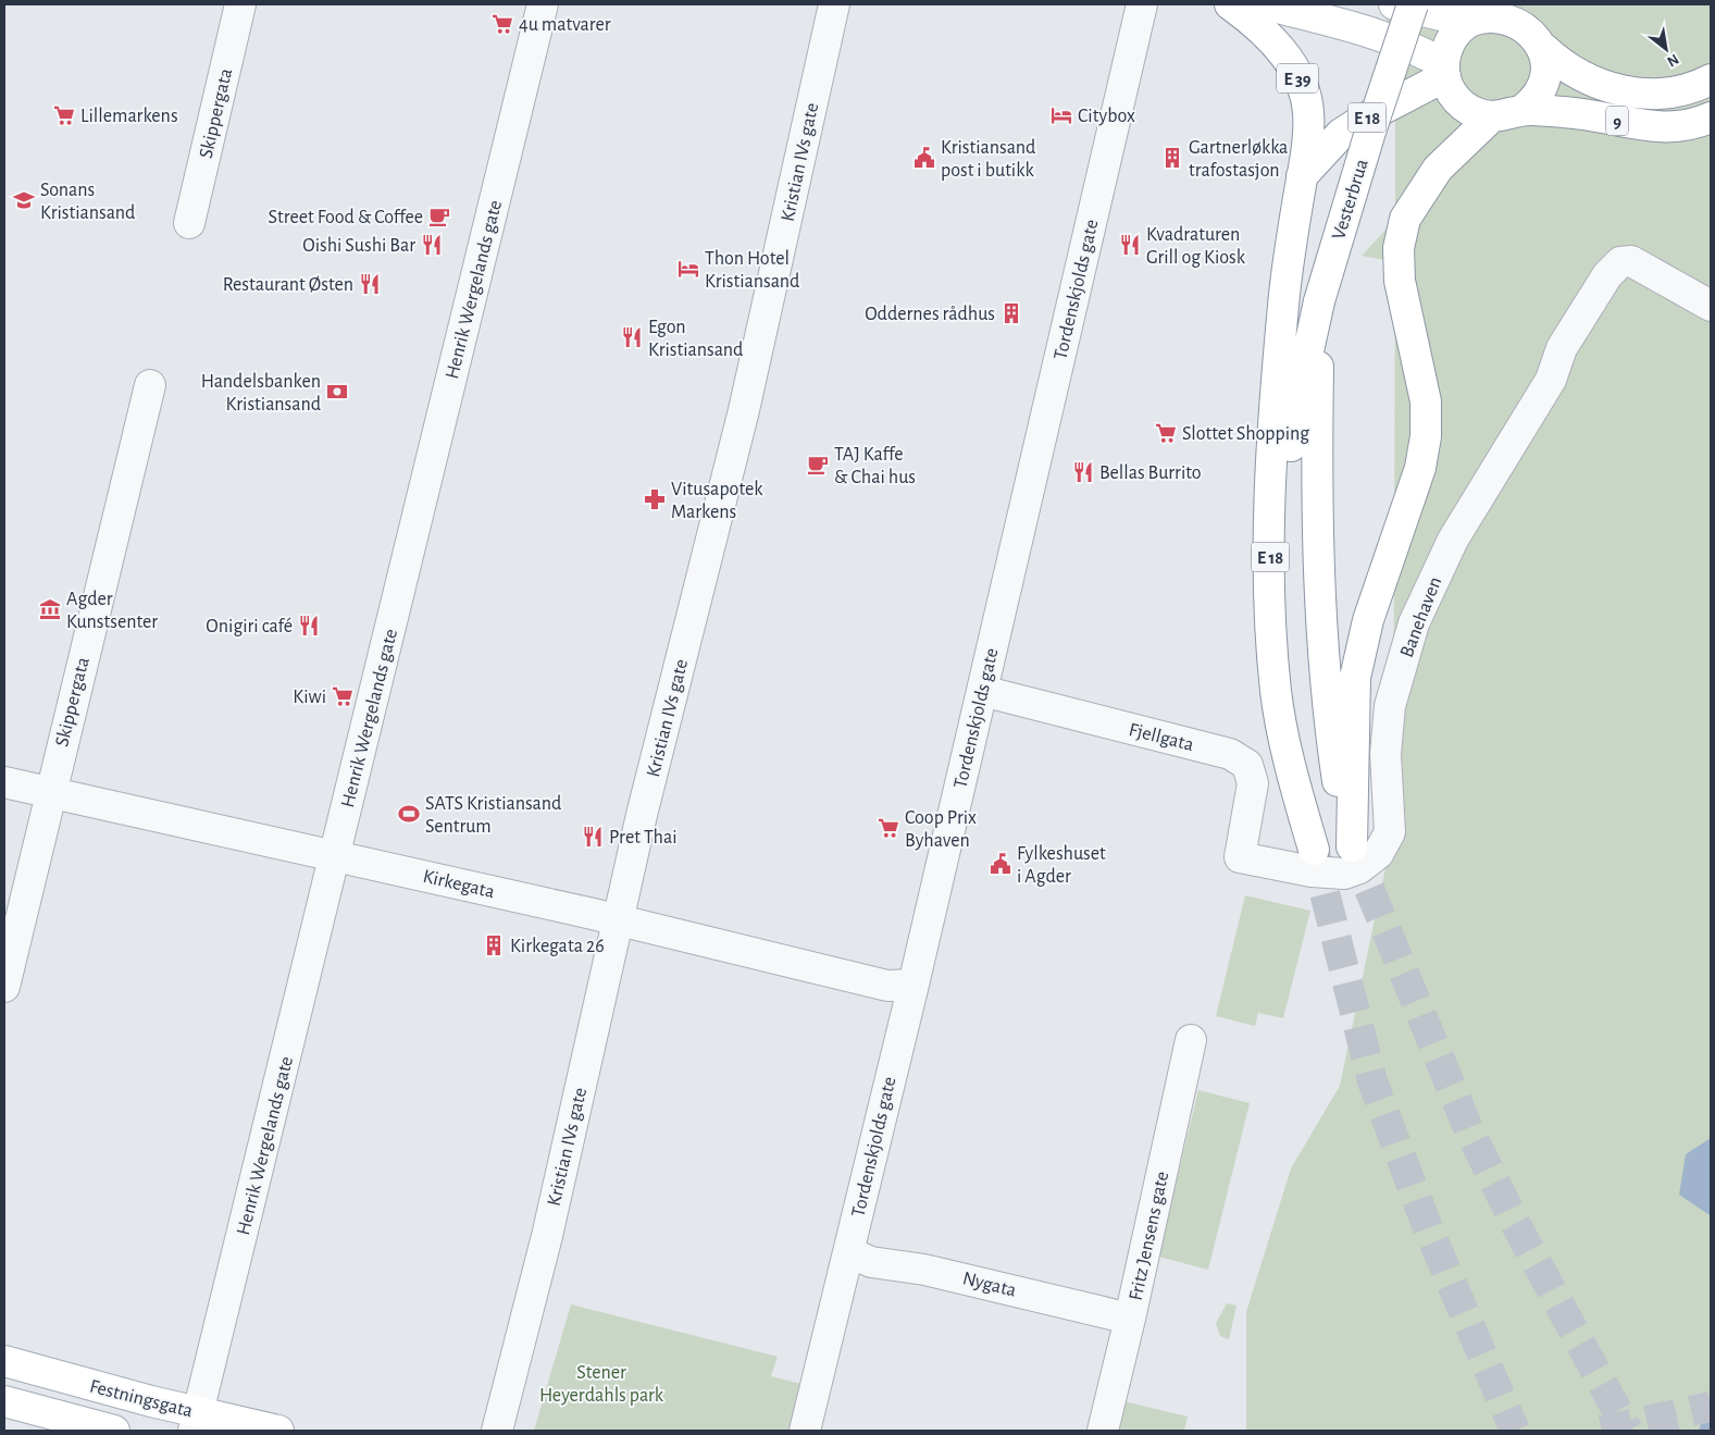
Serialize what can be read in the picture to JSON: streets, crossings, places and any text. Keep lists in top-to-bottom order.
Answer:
{
  "streets": {
    "main road": [
      "E 39",
      "E 18",
      "9",
      "Vesterbrua",
      "Festningsgata"
    ],
    "street": [
      "Skippergata",
      "Kristian IVs gate",
      "Henrik Wergelands gate",
      "Tordenskjolds gate",
      "Banehaven",
      "Fjellgata",
      "Kirkegata",
      "Fritz Jensens gate",
      "Nygata"
    ]
  },
  "crossings": [
    ["E 39", "E 18"],
    ["Skippergata", "Kirkegata"],
    ["E 18", "9"],
    ["E 18", "Vesterbrua"],
    ["Kristian IVs gate", "Kirkegata"],
    ["Henrik Wergelands gate", "Kirkegata"],
    ["Henrik Wergelands gate", "Festningsgata"],
    ["Tordenskjolds gate", "Fjellgata"],
    ["Tordenskjolds gate", "Kirkegata"],
    ["Tordenskjolds gate", "Nygata"],
    ["Banehaven", "Fjellgata"],
    ["Fritz Jensens gate", "Nygata"]
  ],
  "parks": ["Stener Heyerdahls park"],
  "places": {
    "supermarket": [
      "4u matvarer",
      "Lillemarkens",
      "Slottet Shopping",
      "Kiwi",
      "Coop Prix Byhaven"
    ],
    "hotel": ["Citybox", "Thon Hotel Kristiansand"],
    "public building": ["Kristiansand post i butikk", "Fylkeshuset i Agder"],
    "building": ["Gartnerløkka trafostasjon", "Oddernes rådhus", "Kirkegata 26"],
    "school or university": ["Sonans Kristiansand"],
    "cafe": ["Street Food & Coffee", "TAJ Kaffe & Chai hus"],
    "restaurant": [
      "Oishi Sushi Bar",
      "Kvadraturen Grill og Kiosk",
      "Restaurant Østen",
      "Egon Kristiansand",
      "Bellas Burrito",
      "Onigiri café",
      "Pret Thai"
    ],
    "bank": ["Handelsbanken Kristiansand"],
    "pharmacy": ["Vitusapotek Markens"],
    "museum": ["Agder Kunstsenter"],
    "sports": ["SATS Kristiansand Sentrum"]
  },
  "north": "bottom right"
}
